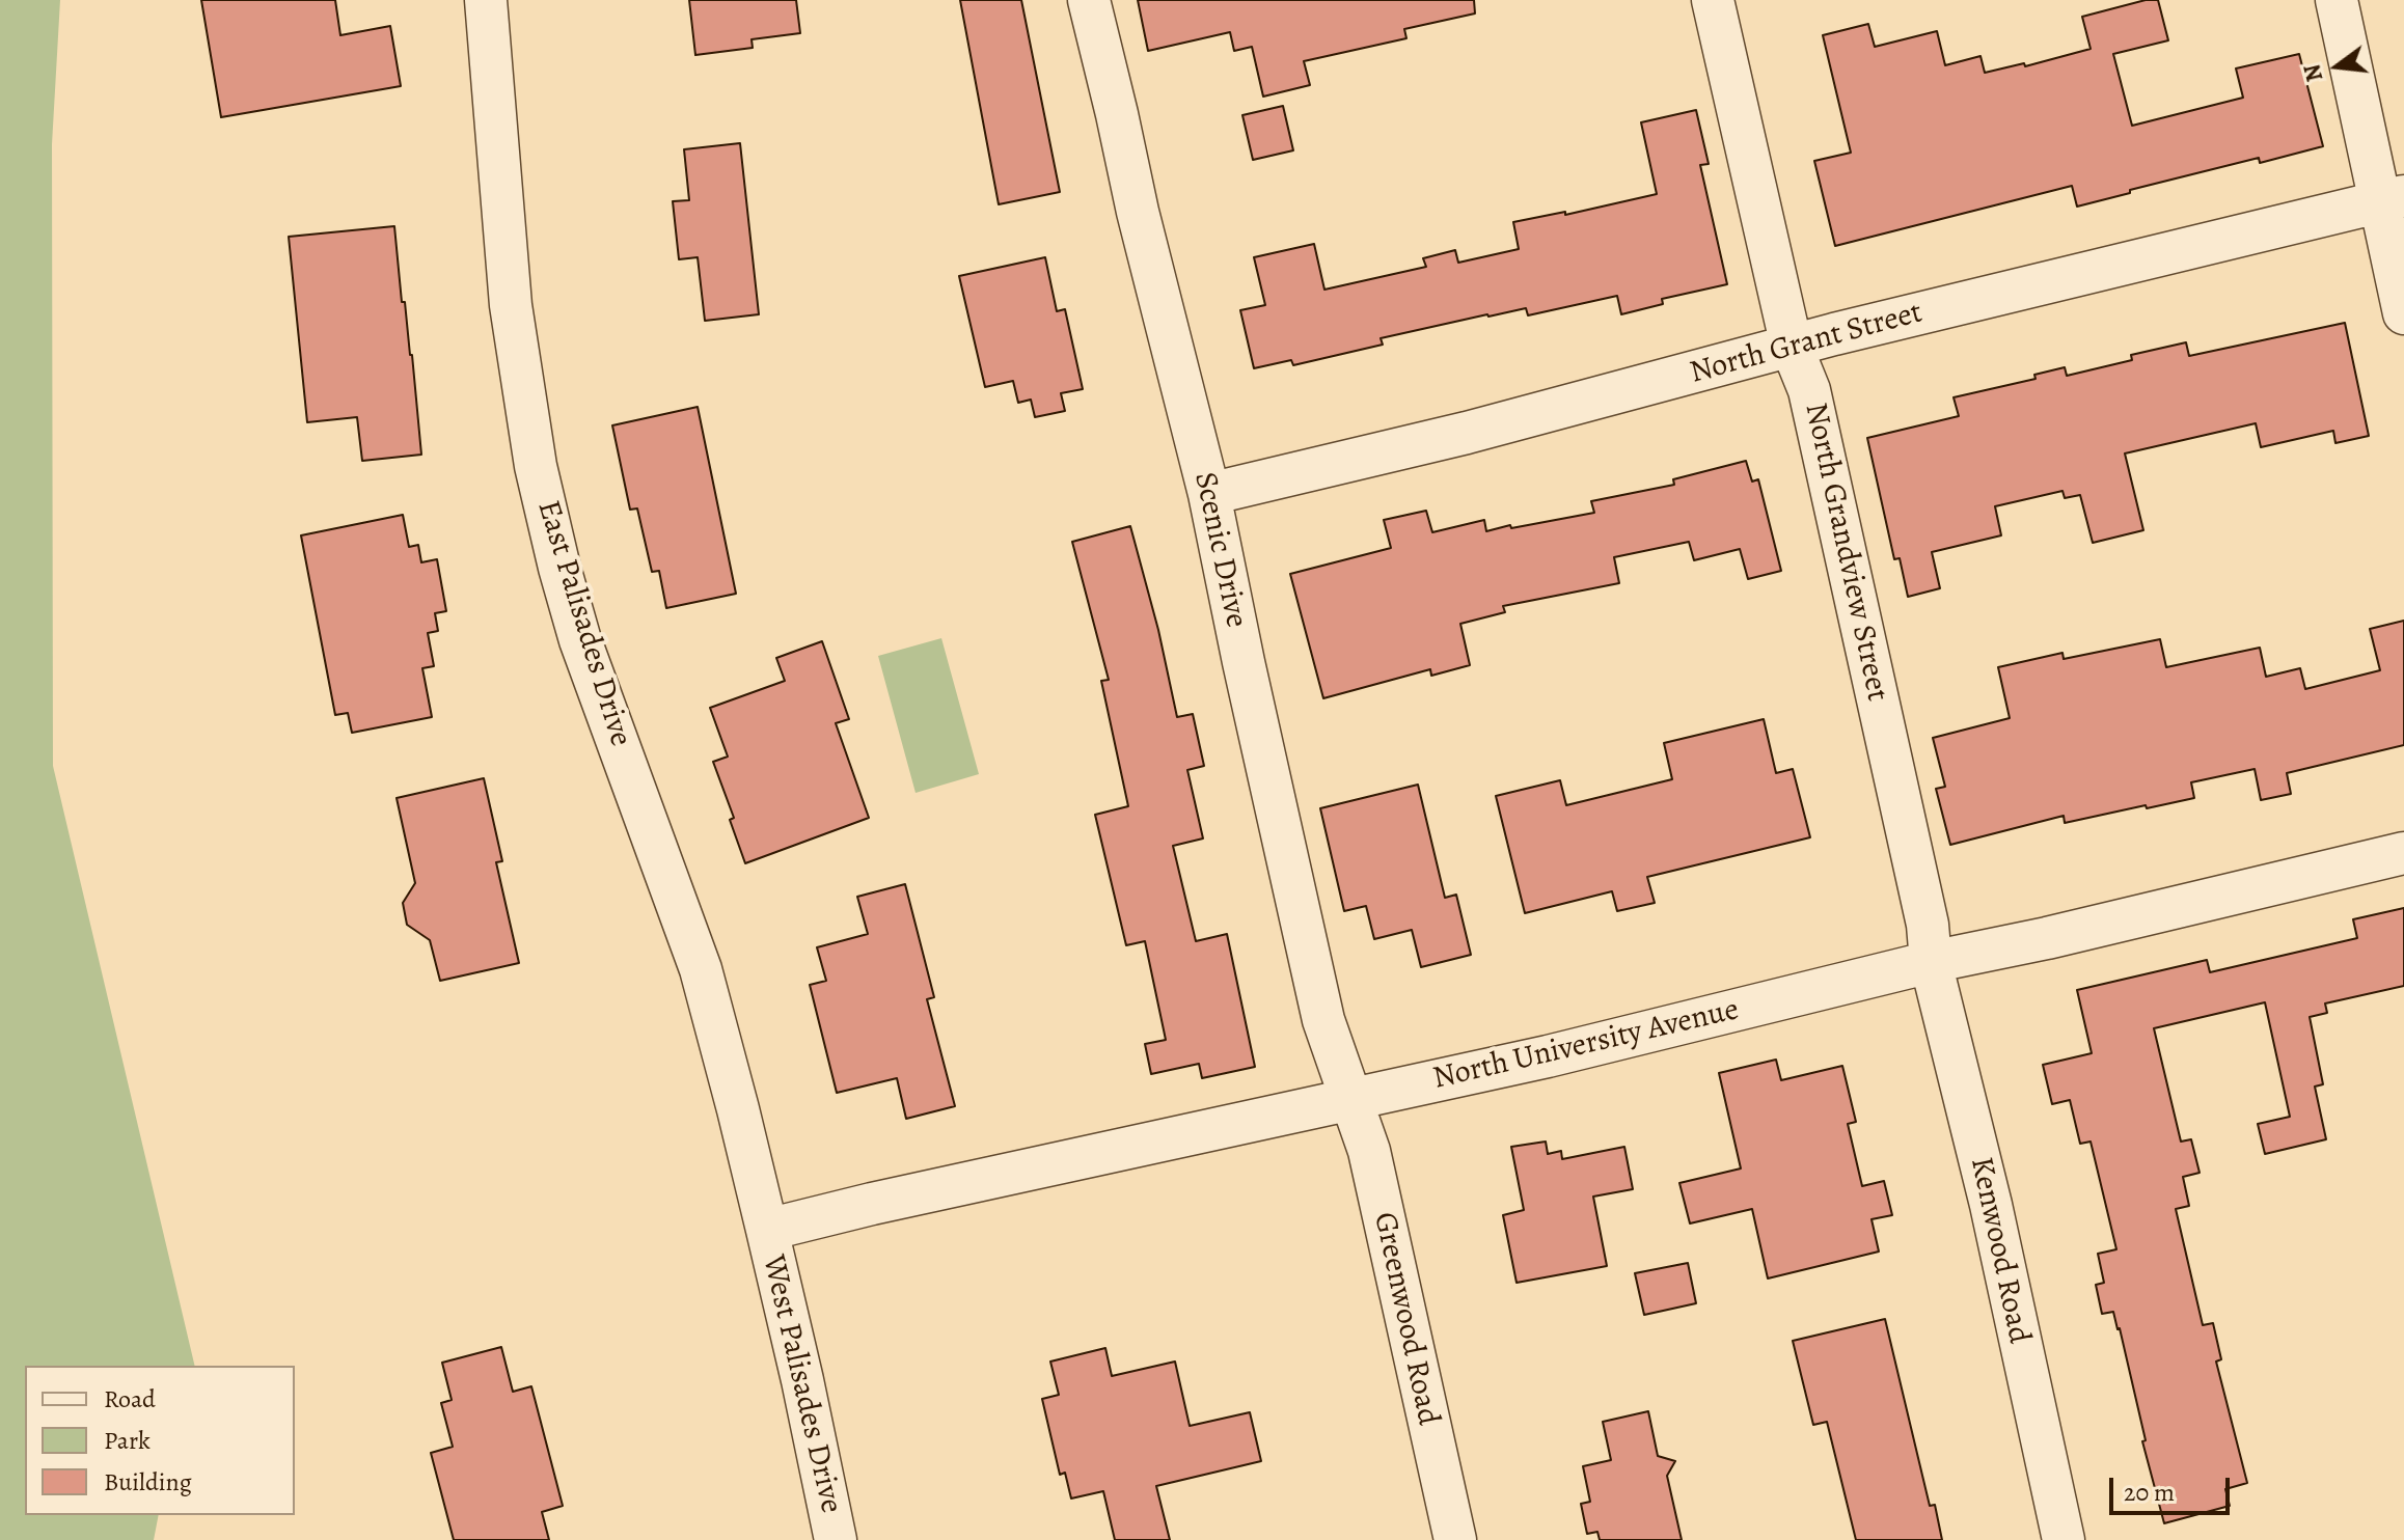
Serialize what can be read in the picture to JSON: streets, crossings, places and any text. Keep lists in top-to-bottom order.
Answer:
{
  "streets": {
    "street": [
      "North Grant Street",
      "Scenic Drive",
      "North Grandview Street",
      "East Palisades Drive",
      "North University Avenue",
      "Kenwood Road",
      "Greenwood Road",
      "West Palisades Drive"
    ]
  },
  "crossings": [
    ["North Grant Street", "Scenic Drive"],
    ["North Grant Street", "North Grandview Street"],
    ["Scenic Drive", "North University Avenue"],
    ["Scenic Drive", "Greenwood Road"],
    ["North Grandview Street", "North University Avenue"],
    ["North Grandview Street", "Kenwood Road"],
    ["East Palisades Drive", "North University Avenue"],
    ["East Palisades Drive", "West Palisades Drive"],
    ["North University Avenue", "Kenwood Road"],
    ["North University Avenue", "Greenwood Road"],
    ["North University Avenue", "West Palisades Drive"]
  ],
  "legend": ["Road", "Park", "Building"],
  "scale_bar": "20 m",
  "north": "left"
}
